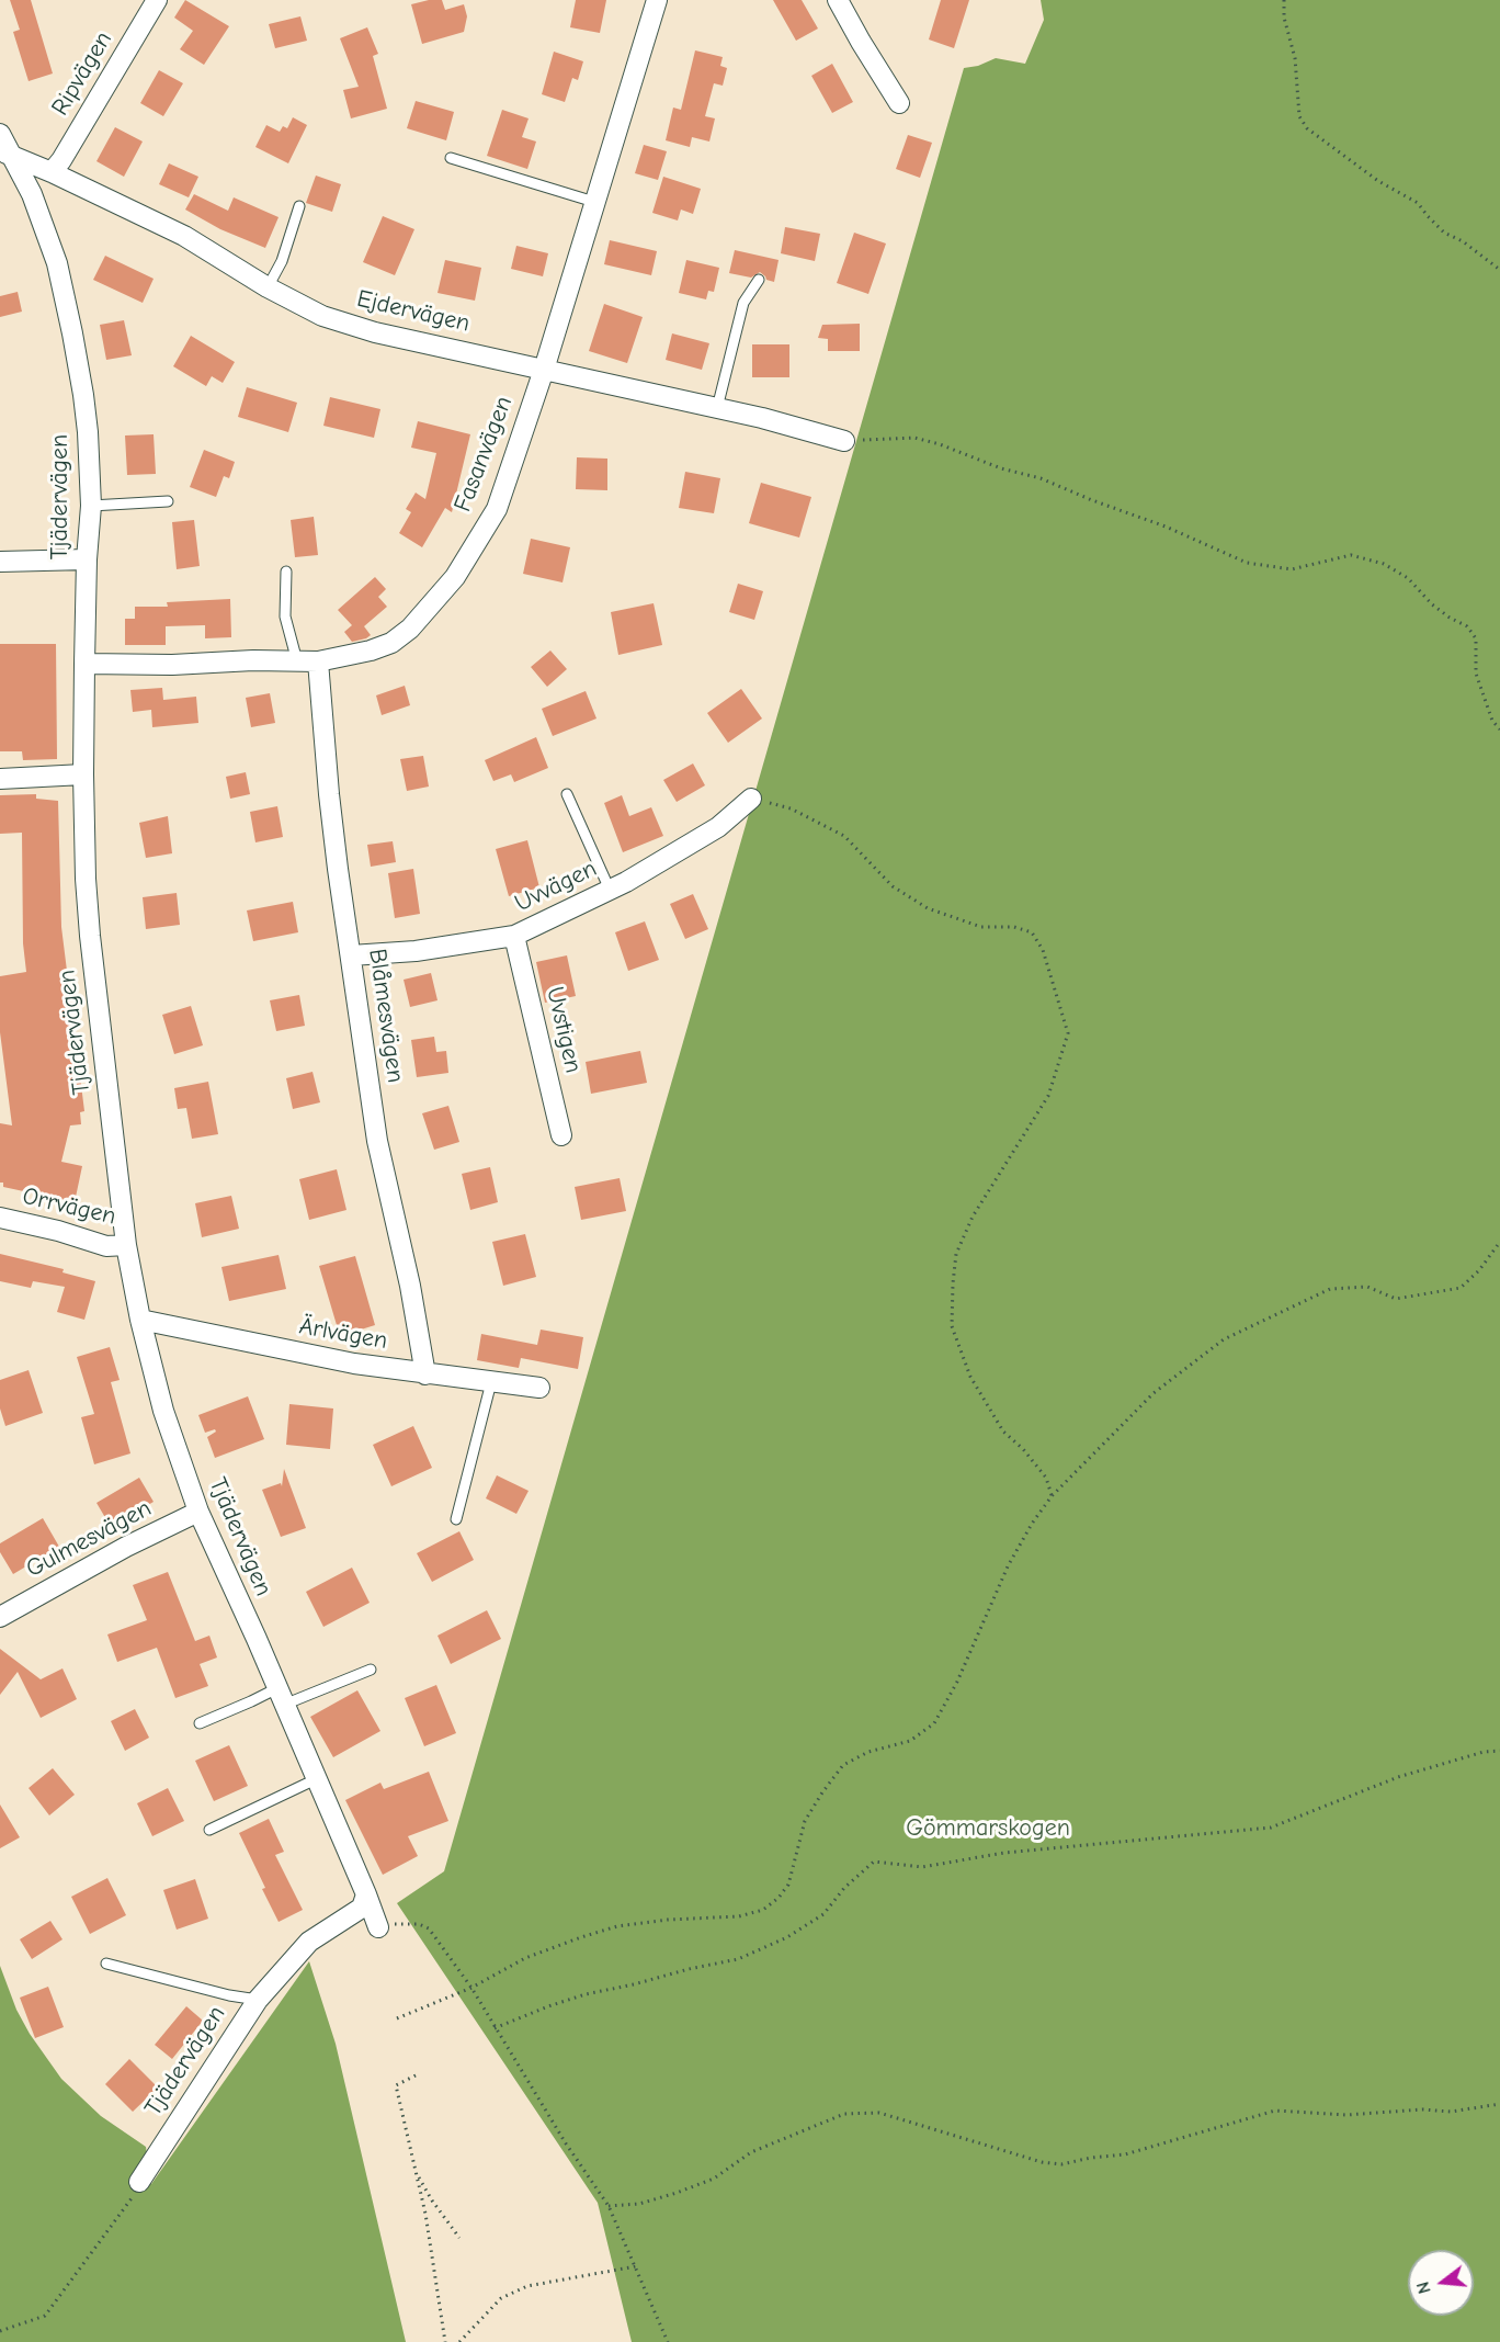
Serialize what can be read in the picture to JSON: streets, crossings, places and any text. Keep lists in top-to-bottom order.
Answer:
{
  "streets": {
    "street": [
      "Ripvägen",
      "Ejdervägen",
      "Fasanvägen",
      "Tjädervägen",
      "Uvvägen",
      "Blåmesvägen",
      "Uvstigen",
      "Orrvägen",
      "Ärlvägen",
      "Gulmesvägen"
    ]
  },
  "crossings": [
    ["Ripvägen", "Ejdervägen"],
    ["Ejdervägen", "Fasanvägen"],
    ["Ejdervägen", "Tjädervägen"],
    ["Fasanvägen", "Tjädervägen"],
    ["Fasanvägen", "Blåmesvägen"],
    ["Tjädervägen", "Orrvägen"],
    ["Tjädervägen", "Ärlvägen"],
    ["Tjädervägen", "Gulmesvägen"],
    ["Uvvägen", "Blåmesvägen"],
    ["Uvvägen", "Uvstigen"],
    ["Blåmesvägen", "Ärlvägen"]
  ],
  "parks": ["Gömmarskogen"],
  "north": "left"
}
